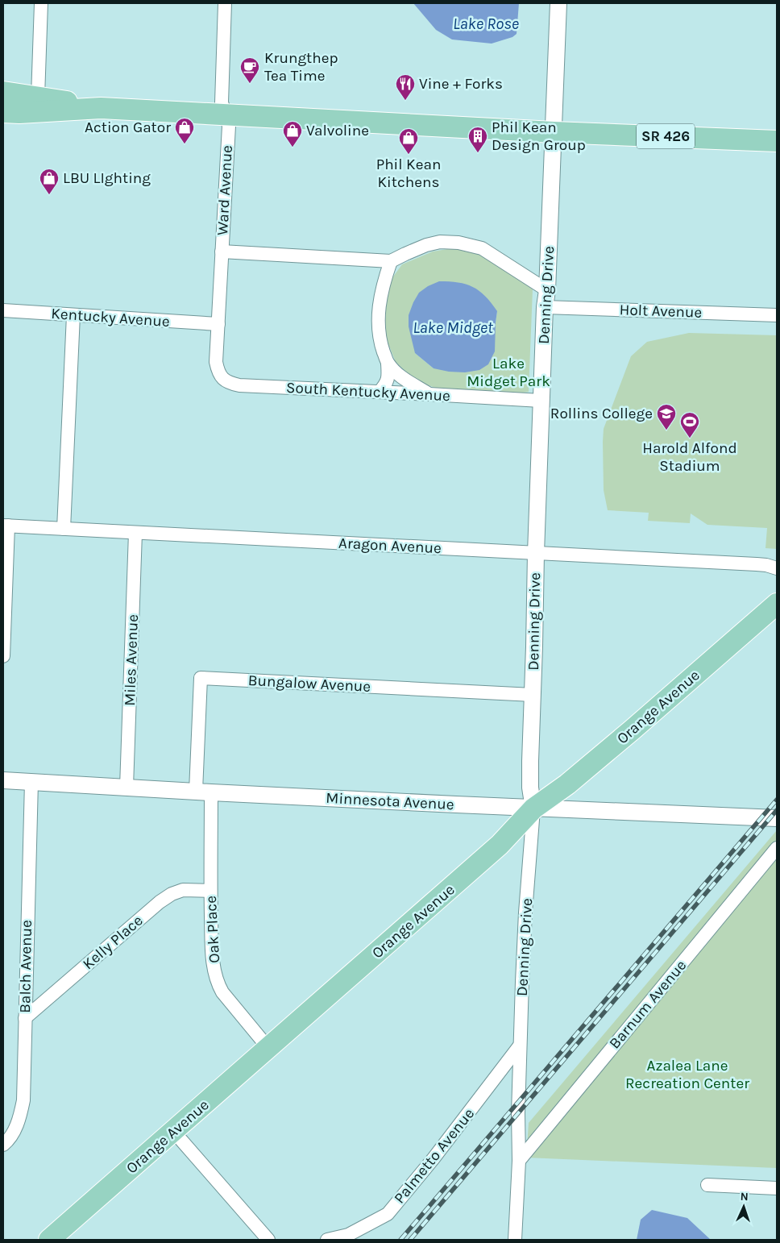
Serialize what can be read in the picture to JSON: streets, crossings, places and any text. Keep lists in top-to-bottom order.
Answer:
{
  "streets": {
    "main road": ["SR 426", "Orange Avenue"],
    "street": [
      "Ward Avenue",
      "Denning Drive",
      "Holt Avenue",
      "Kentucky Avenue",
      "South Kentucky Avenue",
      "Aragon Avenue",
      "Miles Avenue",
      "Bungalow Avenue",
      "Minnesota Avenue",
      "Oak Place",
      "Kelly Place",
      "Balch Avenue",
      "Barnum Avenue",
      "Palmetto Avenue"
    ]
  },
  "crossings": [
    ["SR 426", "Ward Avenue"],
    ["SR 426", "Denning Drive"],
    ["Ward Avenue", "Kentucky Avenue"],
    ["Ward Avenue", "South Kentucky Avenue"],
    ["Denning Drive", "Holt Avenue"],
    ["Denning Drive", "South Kentucky Avenue"],
    ["Denning Drive", "Aragon Avenue"],
    ["Denning Drive", "Bungalow Avenue"],
    ["Denning Drive", "Orange Avenue"],
    ["Denning Drive", "Minnesota Avenue"],
    ["Denning Drive", "Barnum Avenue"],
    ["Denning Drive", "Palmetto Avenue"],
    ["Aragon Avenue", "Miles Avenue"],
    ["Miles Avenue", "Minnesota Avenue"],
    ["Bungalow Avenue", "Minnesota Avenue"],
    ["Bungalow Avenue", "Oak Place"],
    ["Orange Avenue", "Minnesota Avenue"],
    ["Orange Avenue", "Oak Place"],
    ["Minnesota Avenue", "Oak Place"],
    ["Minnesota Avenue", "Balch Avenue"],
    ["Oak Place", "Kelly Place"],
    ["Kelly Place", "Balch Avenue"]
  ],
  "water": ["Lake Rose", "Lake Midget"],
  "parks": ["Lake Midget Park", "Azalea Lane Recreation Center"],
  "places": {
    "cafe": ["Krungthep Tea Time"],
    "restaurant": ["Vine + Forks"],
    "shop": [
      "Action Gator",
      "Valvoline",
      "Phil Kean Kitchens",
      "LBU LIghting"
    ],
    "building": ["Phil Kean Design Group"],
    "school or university": ["Rollins College"],
    "sports": ["Harold Alfond Stadium"]
  },
  "north": "top"
}
